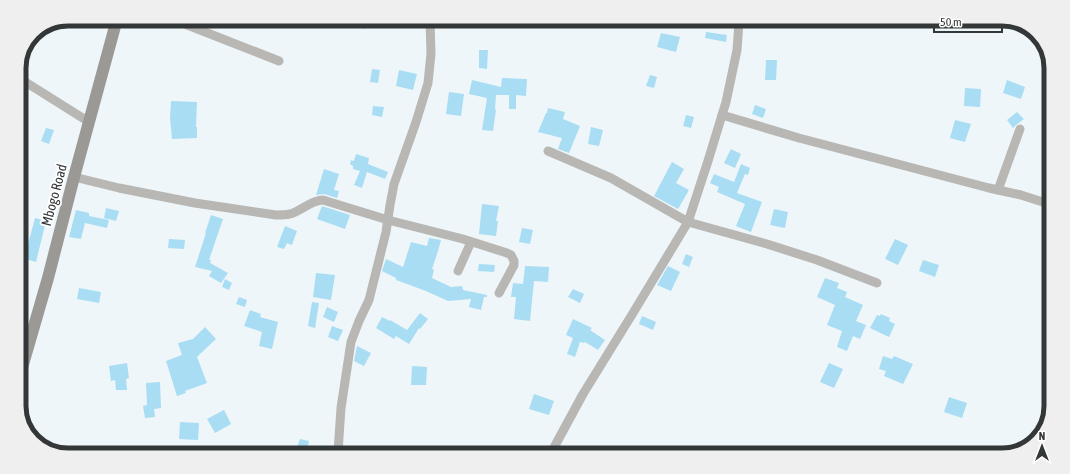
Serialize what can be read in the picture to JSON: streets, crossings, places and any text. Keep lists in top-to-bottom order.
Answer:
{
  "streets": {
    "main road": ["Mbogo Road"]
  },
  "scale_bar": "50 m",
  "north": "top"
}
